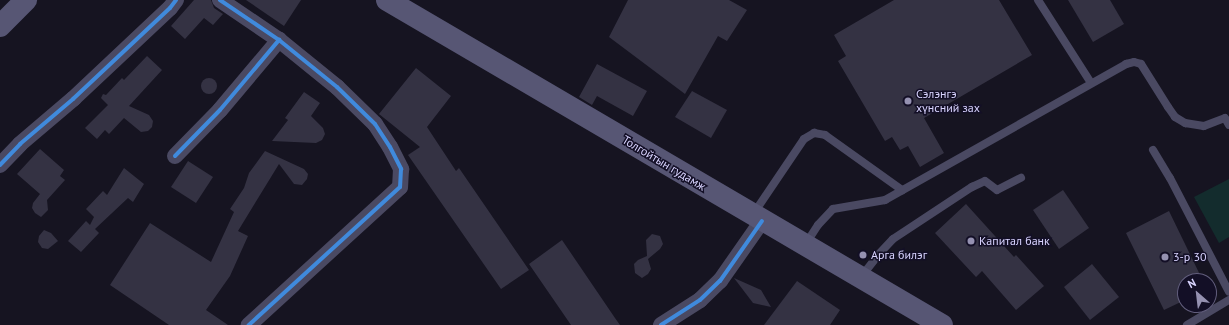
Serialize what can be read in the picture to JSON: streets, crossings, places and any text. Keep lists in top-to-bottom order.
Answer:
{
  "streets": {
    "main road": ["Толгойтын гудамж"]
  },
  "places": [
    "Сэлэнгэ хүнсний зах",
    "Капитал банк",
    "Арга билэг",
    "3-р 30"
  ],
  "north": "top left"
}
